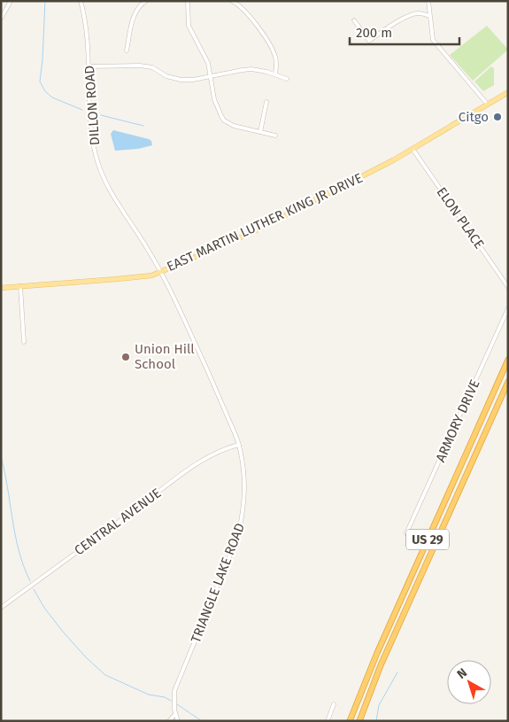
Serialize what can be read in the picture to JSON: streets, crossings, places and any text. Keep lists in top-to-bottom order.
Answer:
{
  "streets": {
    "highway": ["US 29"],
    "main road": ["EAST MARTIN LUTHER KING JR DRIVE"],
    "street": [
      "DILLON ROAD",
      "ELON PLACE",
      "ARMORY DRIVE",
      "CENTRAL AVENUE",
      "TRIANGLE LAKE ROAD"
    ]
  },
  "crossings": [
    ["DILLON ROAD", "EAST MARTIN LUTHER KING JR DRIVE"],
    ["DILLON ROAD", "TRIANGLE LAKE ROAD"],
    ["ELON PLACE", "EAST MARTIN LUTHER KING JR DRIVE"],
    ["EAST MARTIN LUTHER KING JR DRIVE", "TRIANGLE LAKE ROAD"],
    ["CENTRAL AVENUE", "TRIANGLE LAKE ROAD"]
  ],
  "places": ["Citgo", "Union Hill School"],
  "scale_bar": "200 m",
  "north": "top left"
}
